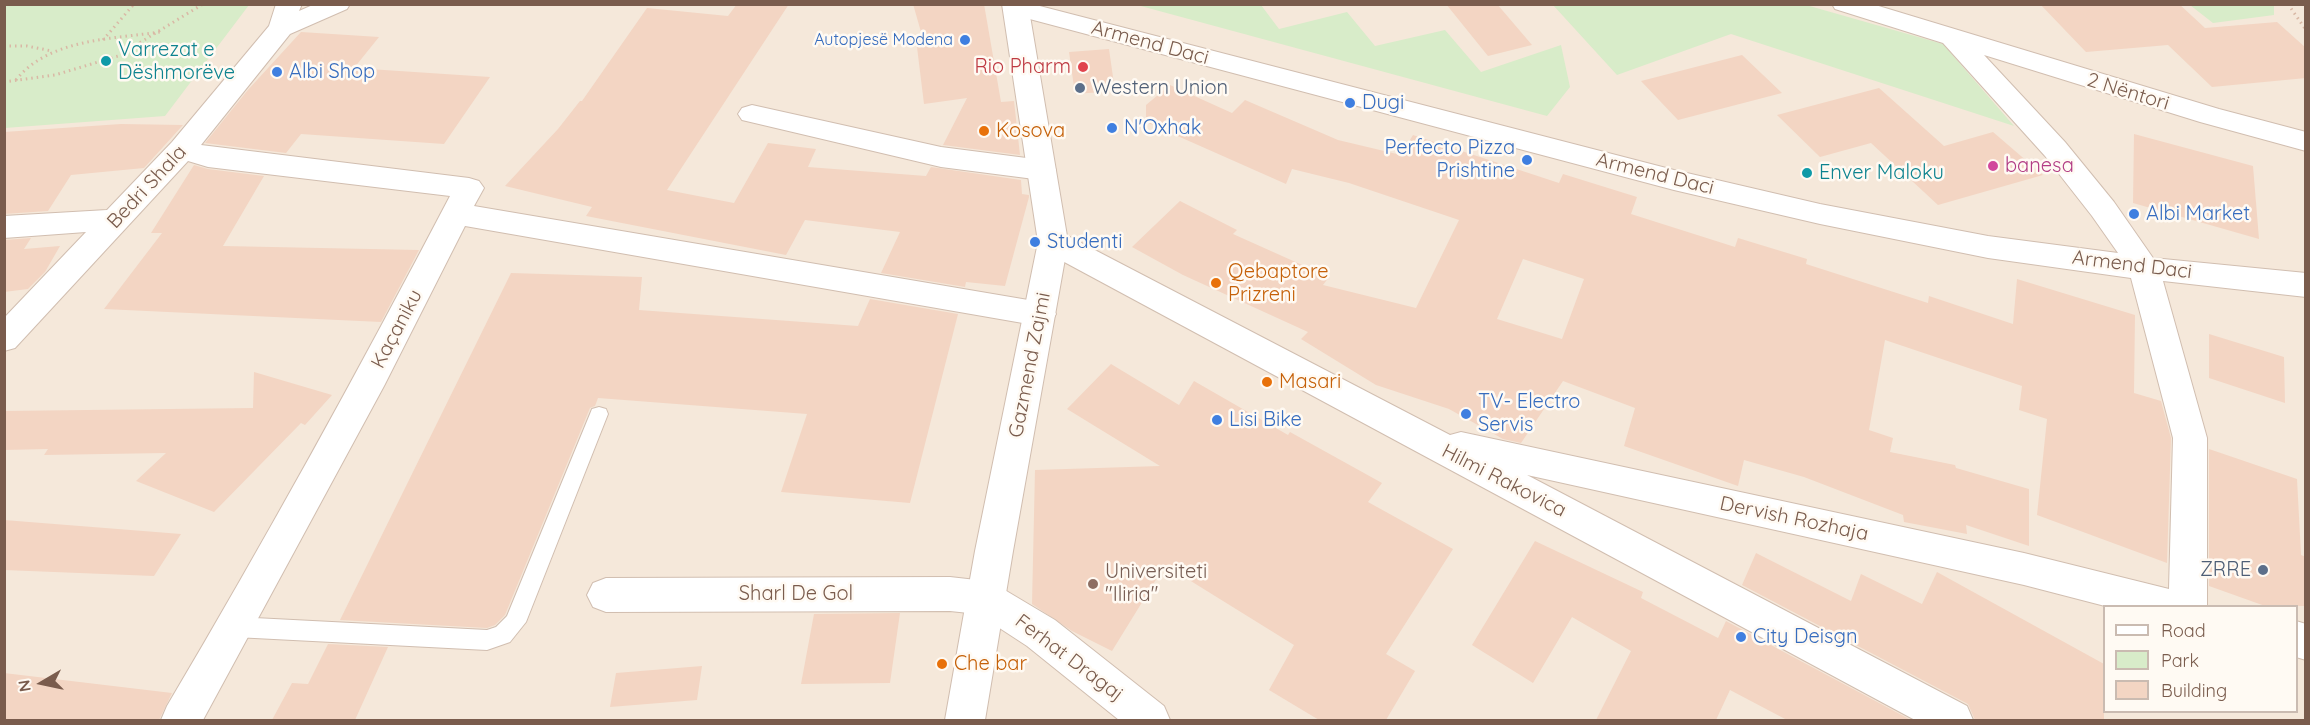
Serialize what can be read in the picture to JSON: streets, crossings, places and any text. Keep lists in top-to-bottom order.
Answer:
{
  "streets": {
    "street": [
      "Armend Daci",
      "2 Nëntori",
      "Bedri Shala",
      "Kaçaniku",
      "Gazmend Zajmi",
      "Hilmi Rakovica",
      "Dervish Rozhaja",
      "Sharl De Gol",
      "Ferhat Dragaj"
    ]
  },
  "crossings": [
    ["Armend Daci", "Gazmend Zajmi"],
    ["Bedri Shala", "Kaçaniku"],
    ["Gazmend Zajmi", "Hilmi Rakovica"],
    ["Gazmend Zajmi", "Sharl De Gol"],
    ["Gazmend Zajmi", "Ferhat Dragaj"],
    ["Hilmi Rakovica", "Dervish Rozhaja"],
    ["Sharl De Gol", "Ferhat Dragaj"]
  ],
  "places": [
    "Autopjesë Modena",
    "Varrezat e Dëshmorëve",
    "Rio Pharm",
    "Albi Shop",
    "Western Union",
    "Dugi",
    "N'Oxhak",
    "Kosova",
    "Perfecto Pizza Prishtine",
    "banesa",
    "Enver Maloku",
    "Albi Market",
    "Studenti",
    "Qebaptore Prizreni",
    "Masari",
    "TV- Electro Servis",
    "Lisi Bike",
    "ZRRE",
    "Universiteti \"Iliria\"",
    "City Deisgn",
    "Che bar"
  ],
  "legend": ["Road", "Park", "Building"],
  "north": "left"
}
